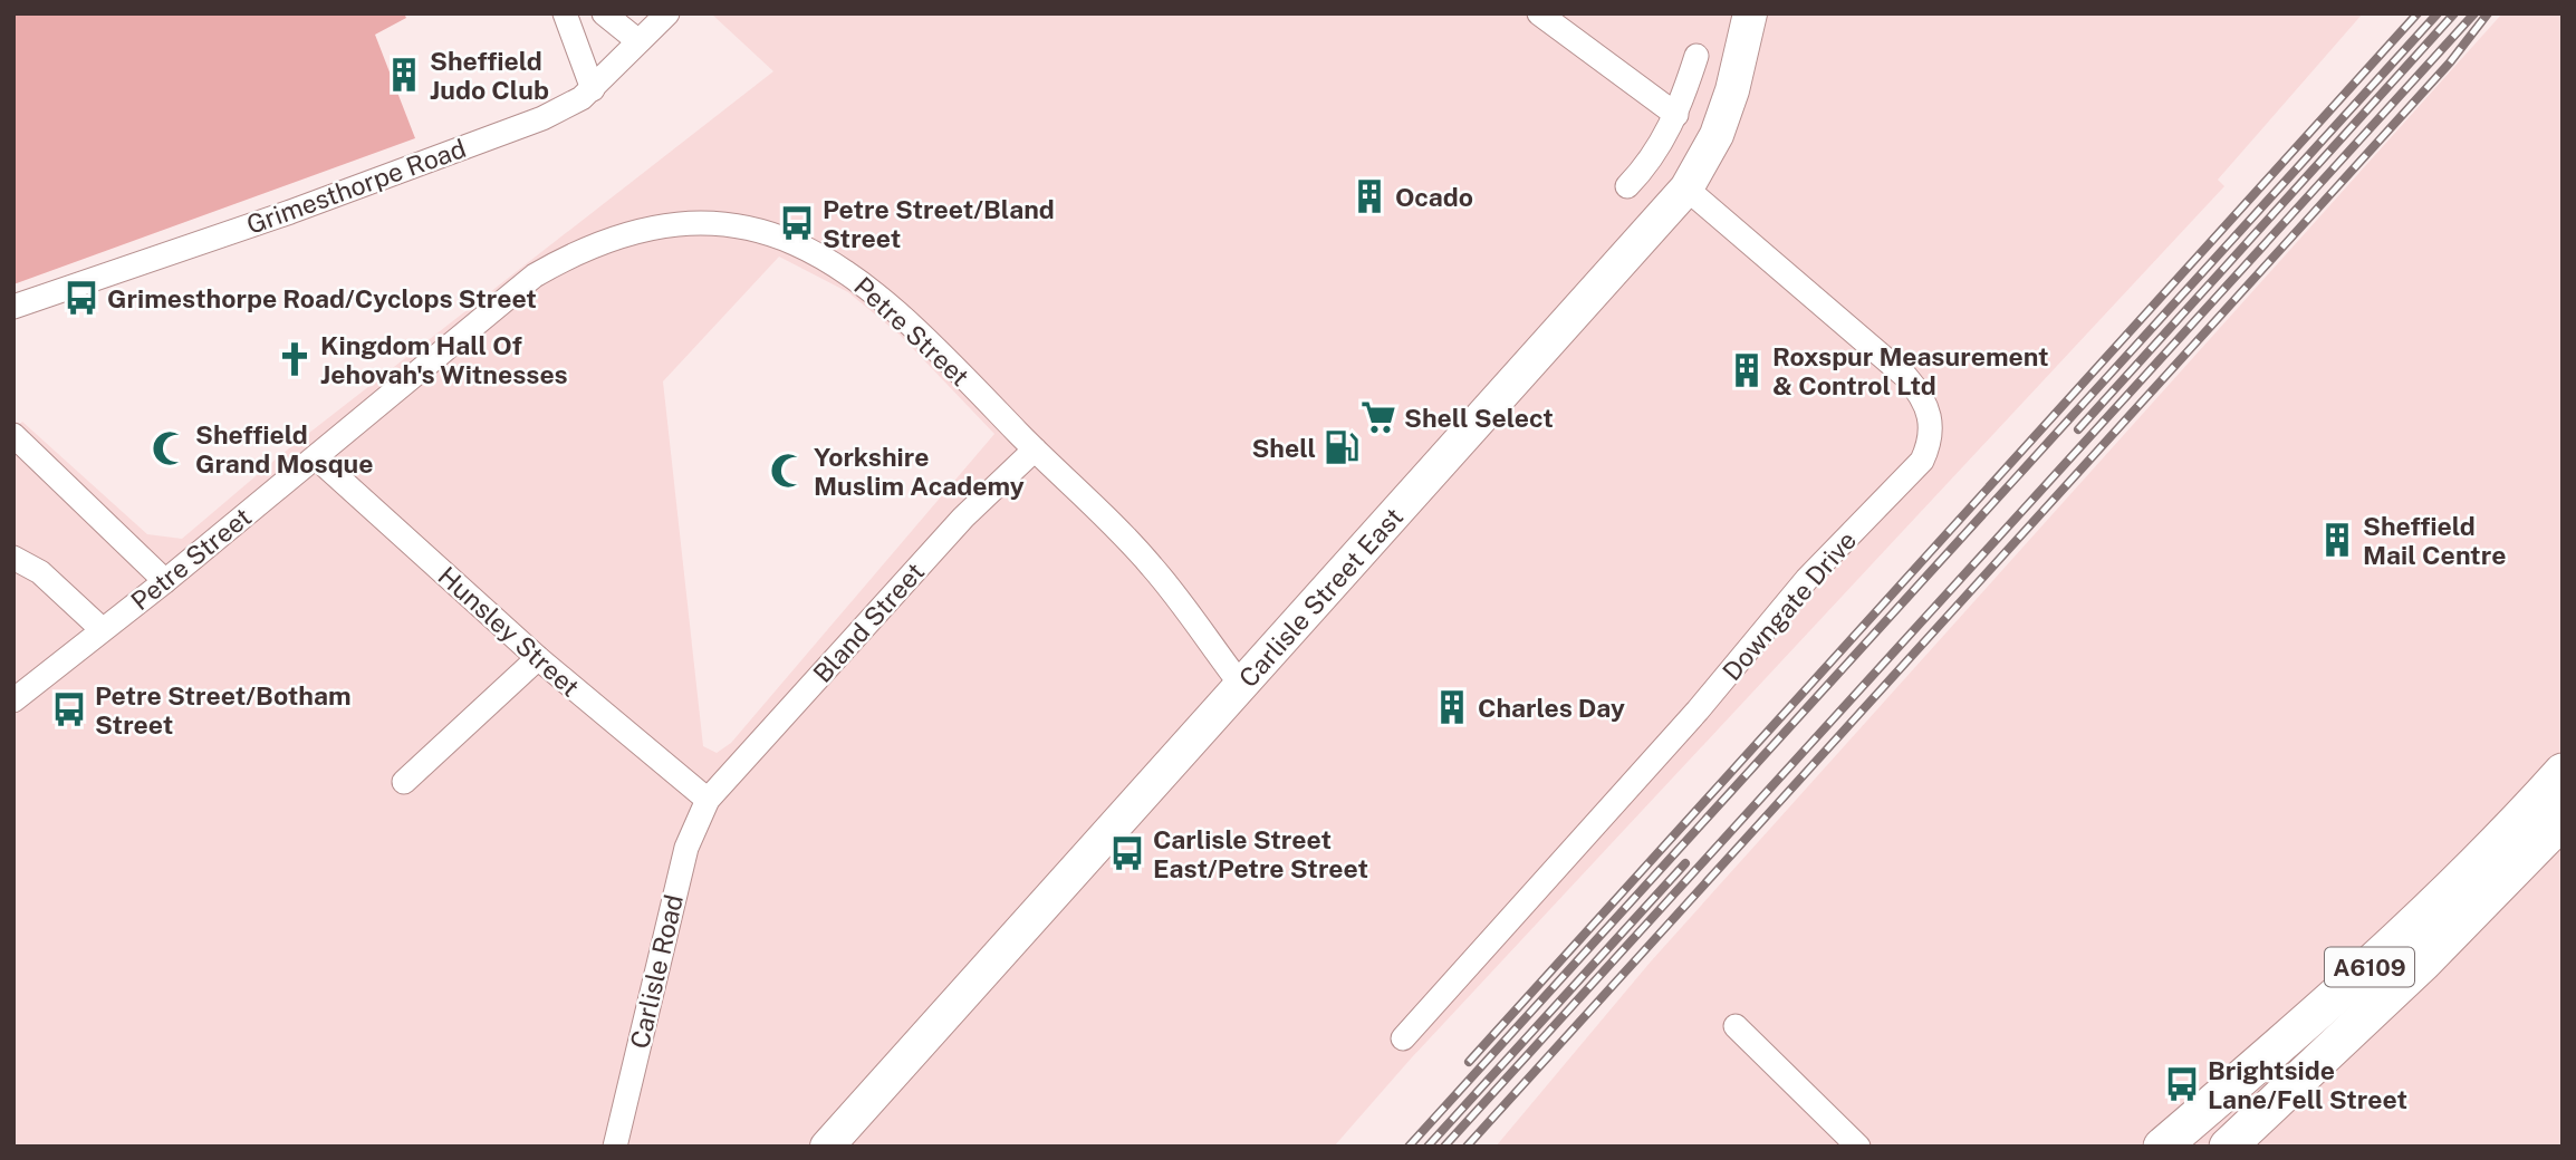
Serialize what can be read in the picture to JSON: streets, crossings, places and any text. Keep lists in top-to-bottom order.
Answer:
{
  "streets": {
    "main road": ["Carlisle Street East", "A6109"],
    "street": [
      "Grimesthorpe Road",
      "Petre Street",
      "Downgate Drive",
      "Bland Street",
      "Hunsley Street",
      "Carlisle Road"
    ]
  },
  "crossings": [
    ["Petre Street", "Carlisle Street East"],
    ["Petre Street", "Bland Street"],
    ["Petre Street", "Hunsley Street"],
    ["Carlisle Street East", "Downgate Drive"],
    ["Bland Street", "Hunsley Street"],
    ["Bland Street", "Carlisle Road"],
    ["Hunsley Street", "Carlisle Road"]
  ],
  "places": {
    "building": [
      "Sheffield Judo Club",
      "Ocado",
      "Roxspur Measurement & Control Ltd",
      "Sheffield Mail Centre",
      "Charles Day"
    ],
    "bus stop": [
      "Petre Street/Bland Street",
      "Grimesthorpe Road/Cyclops Street",
      "Petre Street/Botham Street",
      "Carlisle Street East/Petre Street",
      "Brightside Lane/Fell Street"
    ],
    "church": ["Kingdom Hall Of Jehovah's Witnesses"],
    "supermarket": ["Shell Select"],
    "fuel station": ["Shell"],
    "mosque": ["Sheffield Grand Mosque", "Yorkshire Muslim Academy"]
  }
}
